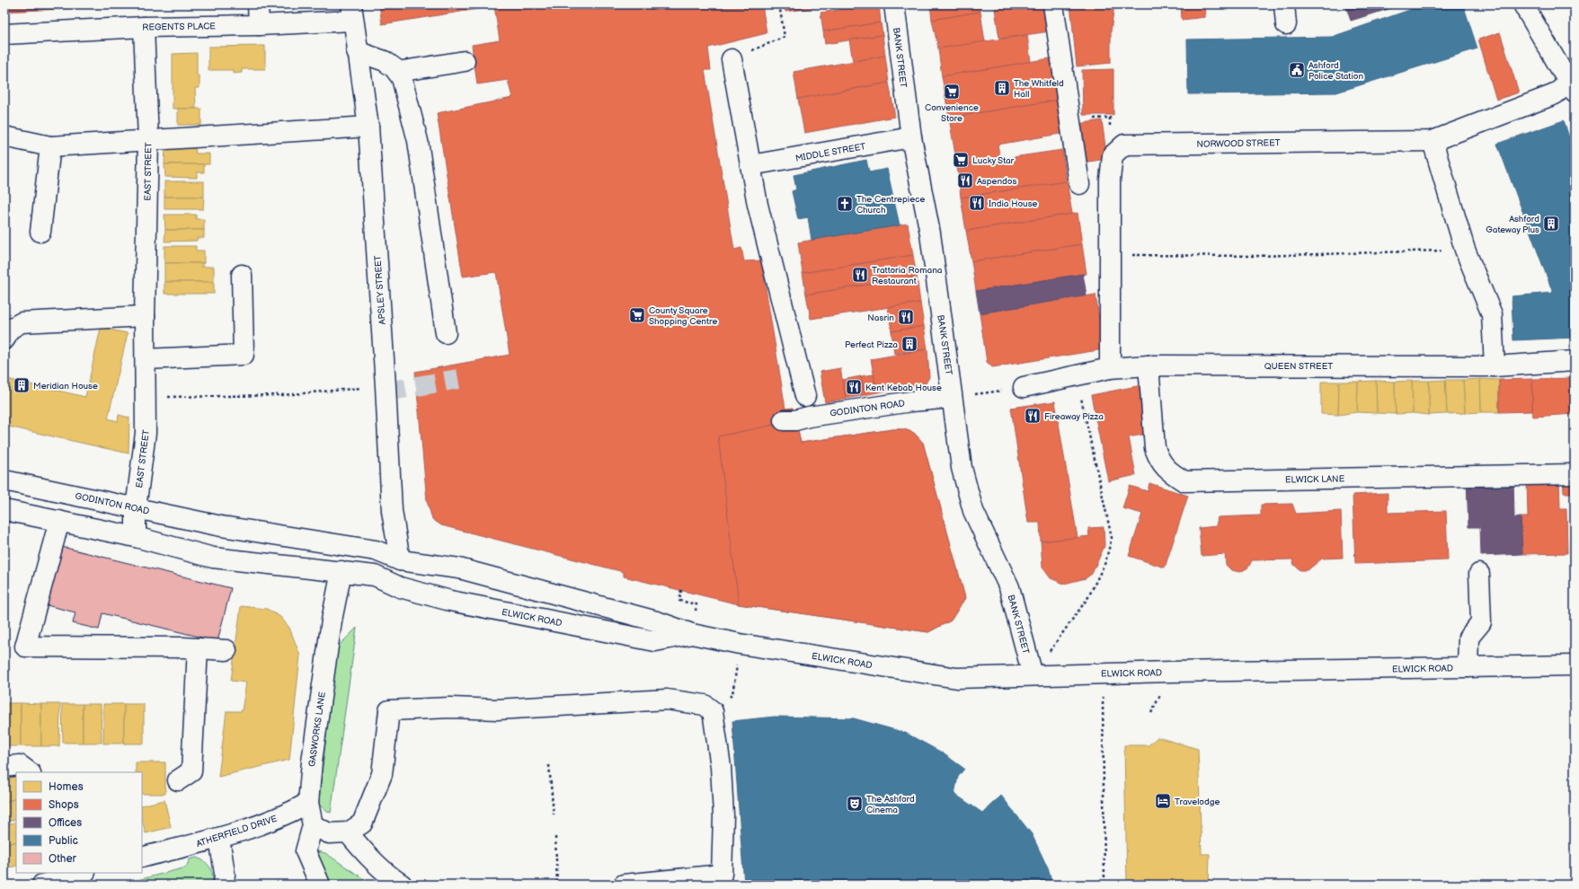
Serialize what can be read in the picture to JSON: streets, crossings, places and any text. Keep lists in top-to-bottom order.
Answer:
{
  "streets": {
    "street": [
      "REGENTS PLACE",
      "BANK STREET",
      "NORWOOD STREET",
      "MIDDLE STREET",
      "EAST STREET",
      "APSLEY STREET",
      "QUEEN STREET",
      "GODINTON ROAD",
      "ELWICK LANE",
      "ELWICK ROAD",
      "GASWORKS LANE",
      "ATHERFIELD DRIVE"
    ]
  },
  "crossings": [
    ["REGENTS PLACE", "EAST STREET"],
    ["REGENTS PLACE", "APSLEY STREET"],
    ["BANK STREET", "MIDDLE STREET"],
    ["BANK STREET", "GODINTON ROAD"],
    ["BANK STREET", "ELWICK ROAD"],
    ["EAST STREET", "GODINTON ROAD"],
    ["EAST STREET", "ELWICK ROAD"],
    ["APSLEY STREET", "ELWICK ROAD"],
    ["QUEEN STREET", "ELWICK LANE"],
    ["GODINTON ROAD", "ELWICK ROAD"],
    ["ELWICK ROAD", "GASWORKS LANE"],
    ["GASWORKS LANE", "ATHERFIELD DRIVE"]
  ],
  "places": {
    "public building": ["Ashford Police Station"],
    "building": [
      "The Whitfeld Hall",
      "Ashford Gateway Plus",
      "Perfect Pizza",
      "Meridian House"
    ],
    "supermarket": ["Convenience Store", "Lucky Star", "County Square Shopping Centre"],
    "restaurant": [
      "Aspendos",
      "India House",
      "Trattoria Romana Restaurant",
      "Nasrin",
      "Kent Kebab House",
      "Fireaway Pizza"
    ],
    "church": ["The Centrepiece Church"],
    "hotel": ["Travelodge"],
    "theatre": ["The Ashford Cinema"]
  },
  "legend": [
    "Homes",
    "Shops",
    "Offices",
    "Public",
    "Other"
  ]
}
